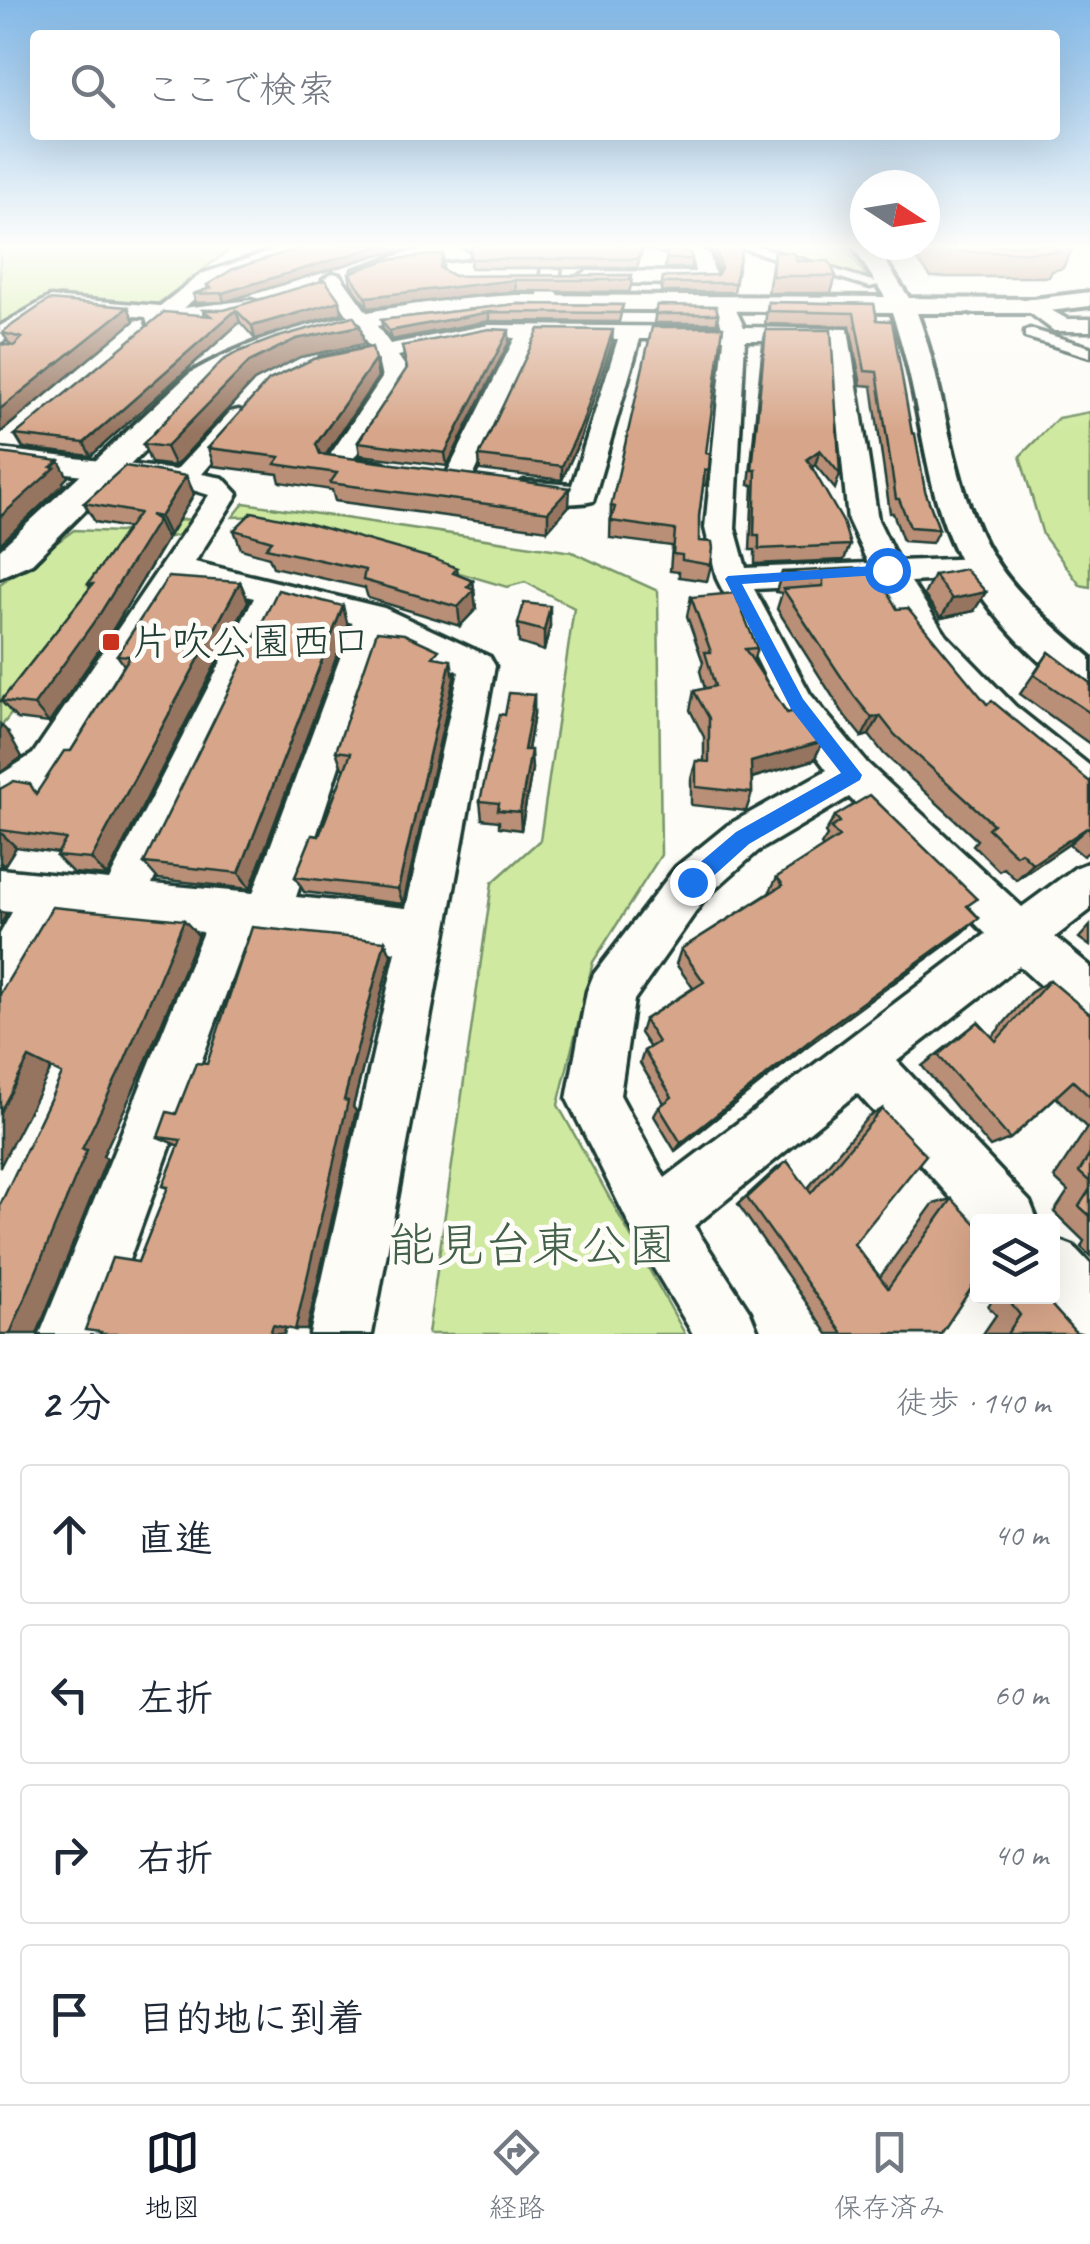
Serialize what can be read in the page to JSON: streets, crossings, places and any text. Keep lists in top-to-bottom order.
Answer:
{
  "parks": ["能見台東公園"],
  "places": {
    "transit": ["片吹公園西口"]
  },
  "north": "right",
  "page": {
    "search": "ここで検索",
    "heading": ["2 分", "徒歩 · 140 m"],
    "list": [
      ["直進", "40 m"],
      ["左折", "60 m"],
      ["右折", "40 m"],
      "目的地に到着"
    ],
    "nav": ["地図", "経路", "保存済み"]
  }
}
